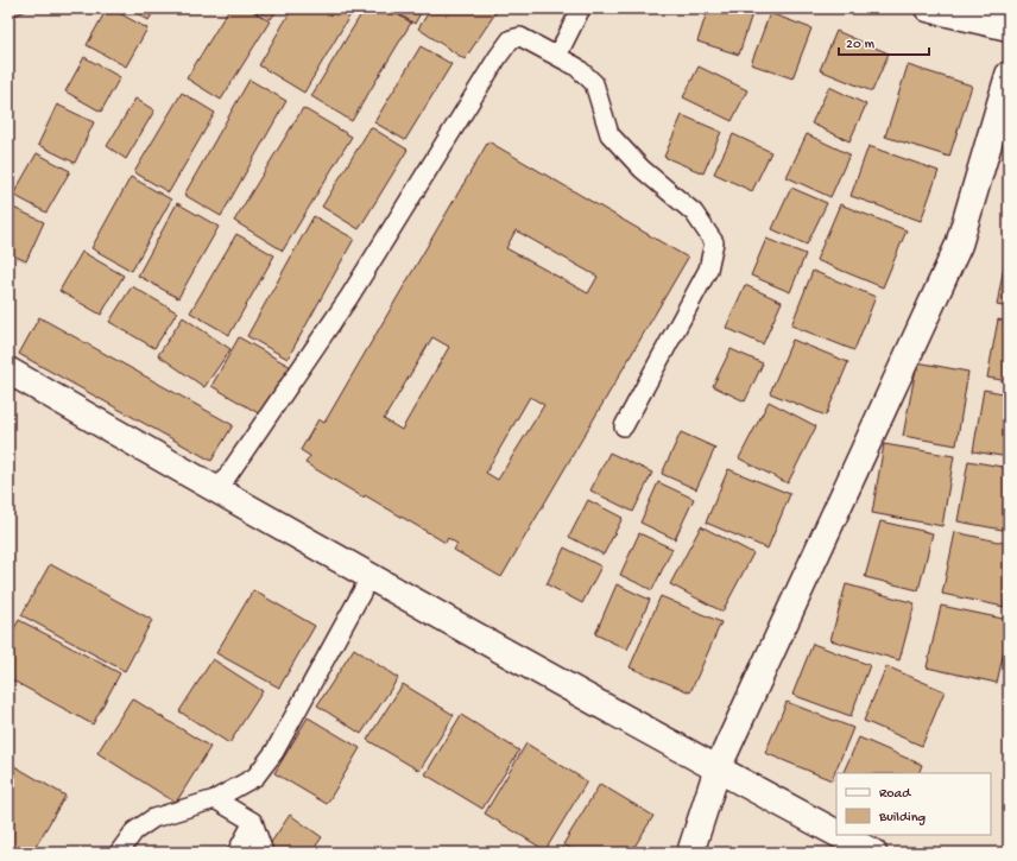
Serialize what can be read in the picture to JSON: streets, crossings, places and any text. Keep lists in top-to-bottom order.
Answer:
{
  "legend": ["Road", "Building"],
  "scale_bar": "20 m"
}
